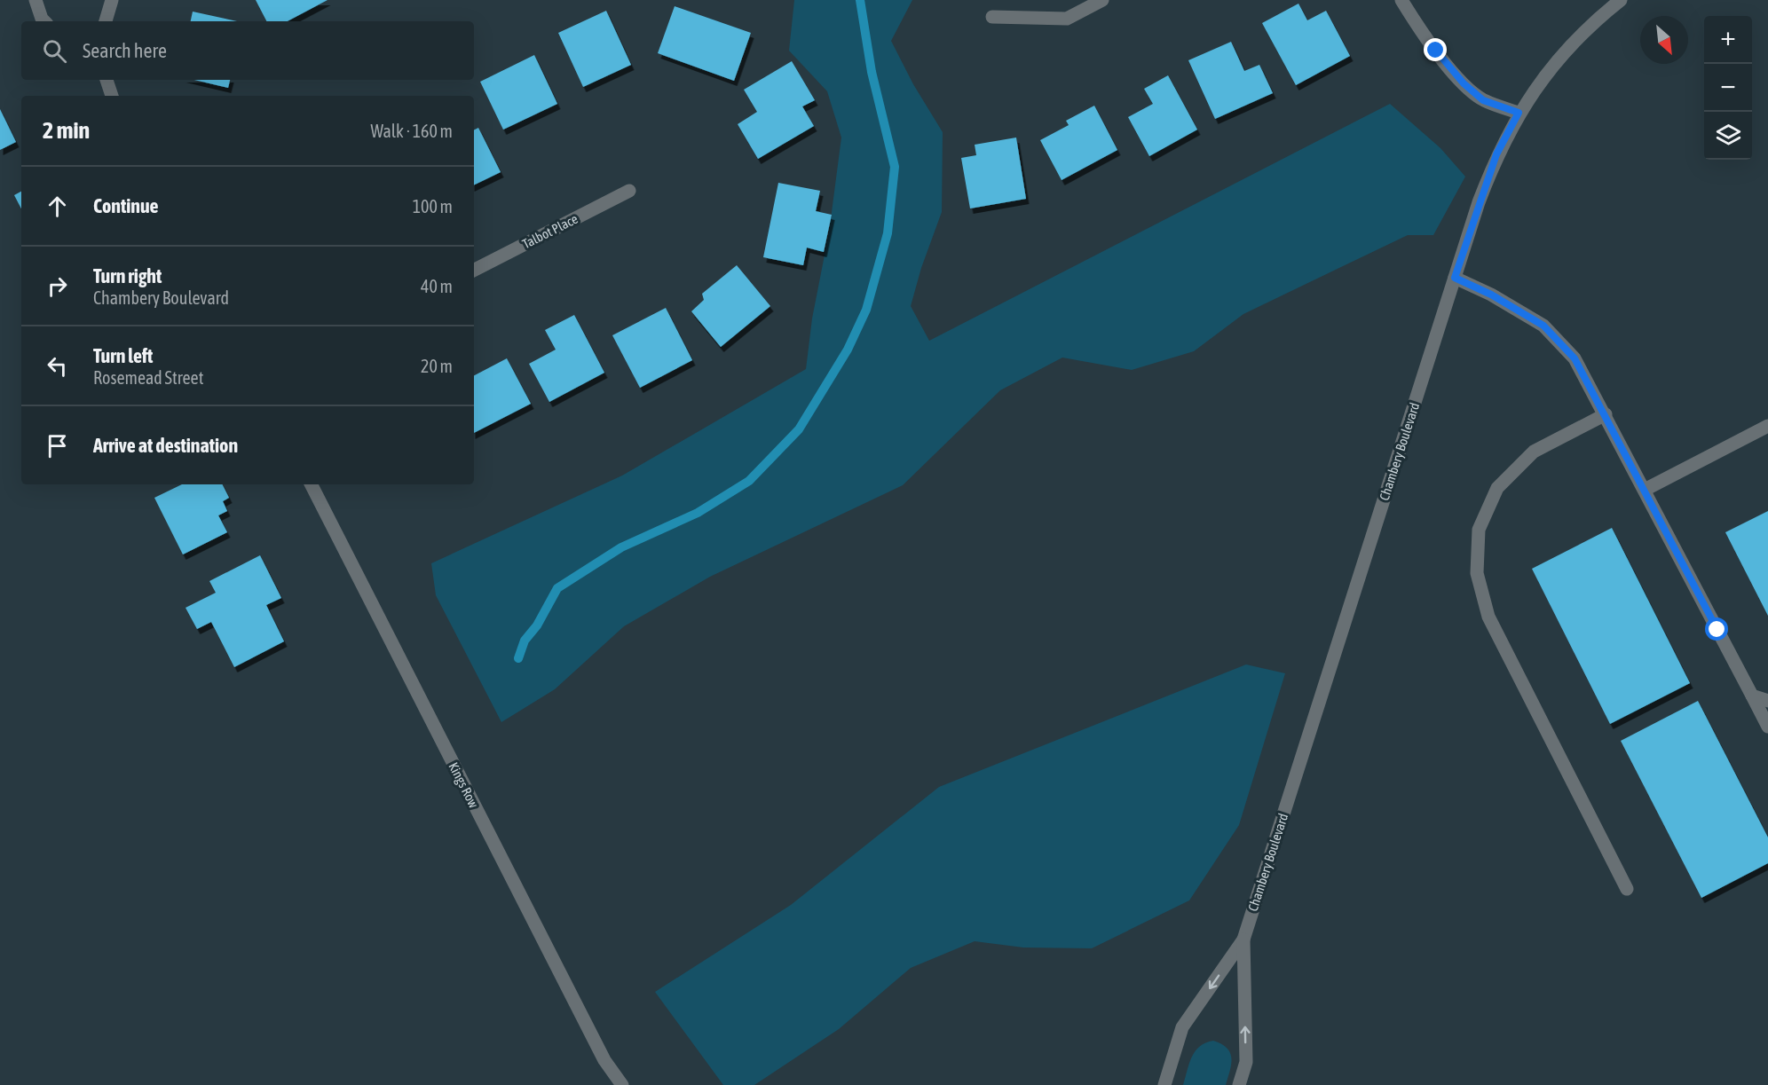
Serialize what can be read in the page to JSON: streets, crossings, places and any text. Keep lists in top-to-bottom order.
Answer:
{
  "streets": {
    "street": ["Talbot Place", "Chambery Boulevard", "Kings Row"]
  },
  "north": "bottom right",
  "page": {
    "map_buttons": ["+", "−"],
    "search": "Search here",
    "heading": ["2 min", "Walk · 160 m"],
    "list": [
      ["Continue", "100 m"],
      ["Turn right", "Chambery Boulevard", "40 m"],
      ["Turn left", "Rosemead Street", "20 m"],
      "Arrive at destination"
    ]
  }
}
